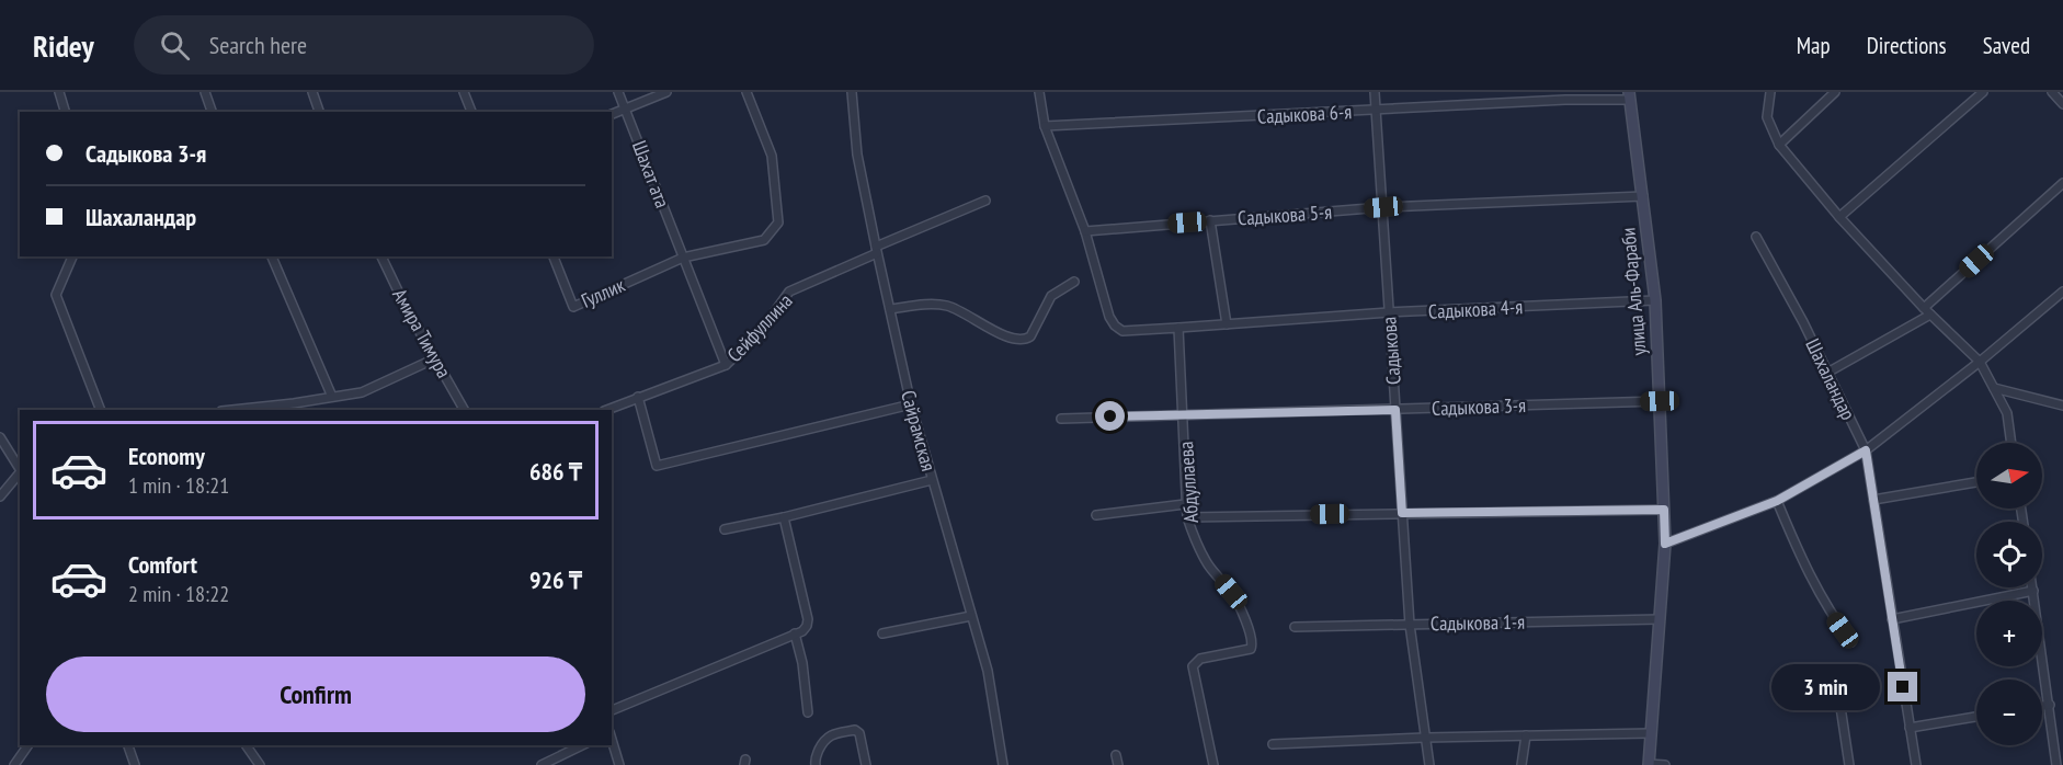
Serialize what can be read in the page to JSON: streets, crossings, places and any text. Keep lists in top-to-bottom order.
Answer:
{
  "streets": {
    "main road": ["улица Аль-Фараби"],
    "street": [
      "Садыкова 6-я",
      "Шахат ата",
      "Садыкова 5-я",
      "Гуллик",
      "Садыкова 4-я",
      "Сейфуллина",
      "Амира Тимура",
      "Садыкова",
      "Шахаландар",
      "Садыкова 3-я",
      "Сайрамская",
      "Абдуллаева",
      "Садыкова 1-я"
    ]
  },
  "crossings": [
    ["Садыкова 6-я", "улица Аль-Фараби"],
    ["Садыкова 6-я", "Садыкова"],
    ["Шахат ата", "Гуллик"],
    ["Шахат ата", "Сейфуллина"],
    ["Садыкова 5-я", "улица Аль-Фараби"],
    ["Садыкова 5-я", "Садыкова"],
    ["улица Аль-Фараби", "Садыкова 4-я"],
    ["улица Аль-Фараби", "Садыкова 3-я"],
    ["улица Аль-Фараби", "Садыкова 1-я"],
    ["Садыкова 4-я", "Садыкова"],
    ["Садыкова 4-я", "Абдуллаева"],
    ["Сейфуллина", "Сайрамская"],
    ["Садыкова", "Садыкова 3-я"],
    ["Садыкова", "Садыкова 1-я"],
    ["Садыкова 3-я", "Абдуллаева"]
  ],
  "north": "right",
  "page": {
    "header": "Ridey",
    "search": "Search here",
    "nav": ["Map", "Directions", "Saved"],
    "banner": ["Садыкова 3-я", "Шахаландар"],
    "list": [
      {
        "name": "Economy",
        "note": "1 min · 18:21",
        "value": "686 ₸"
      },
      {
        "name": "Comfort",
        "note": "2 min · 18:22",
        "value": "926 ₸"
      }
    ],
    "map_buttons": ["+", "−"],
    "buttons": "Confirm",
    "bubble": "3 min"
  }
}
